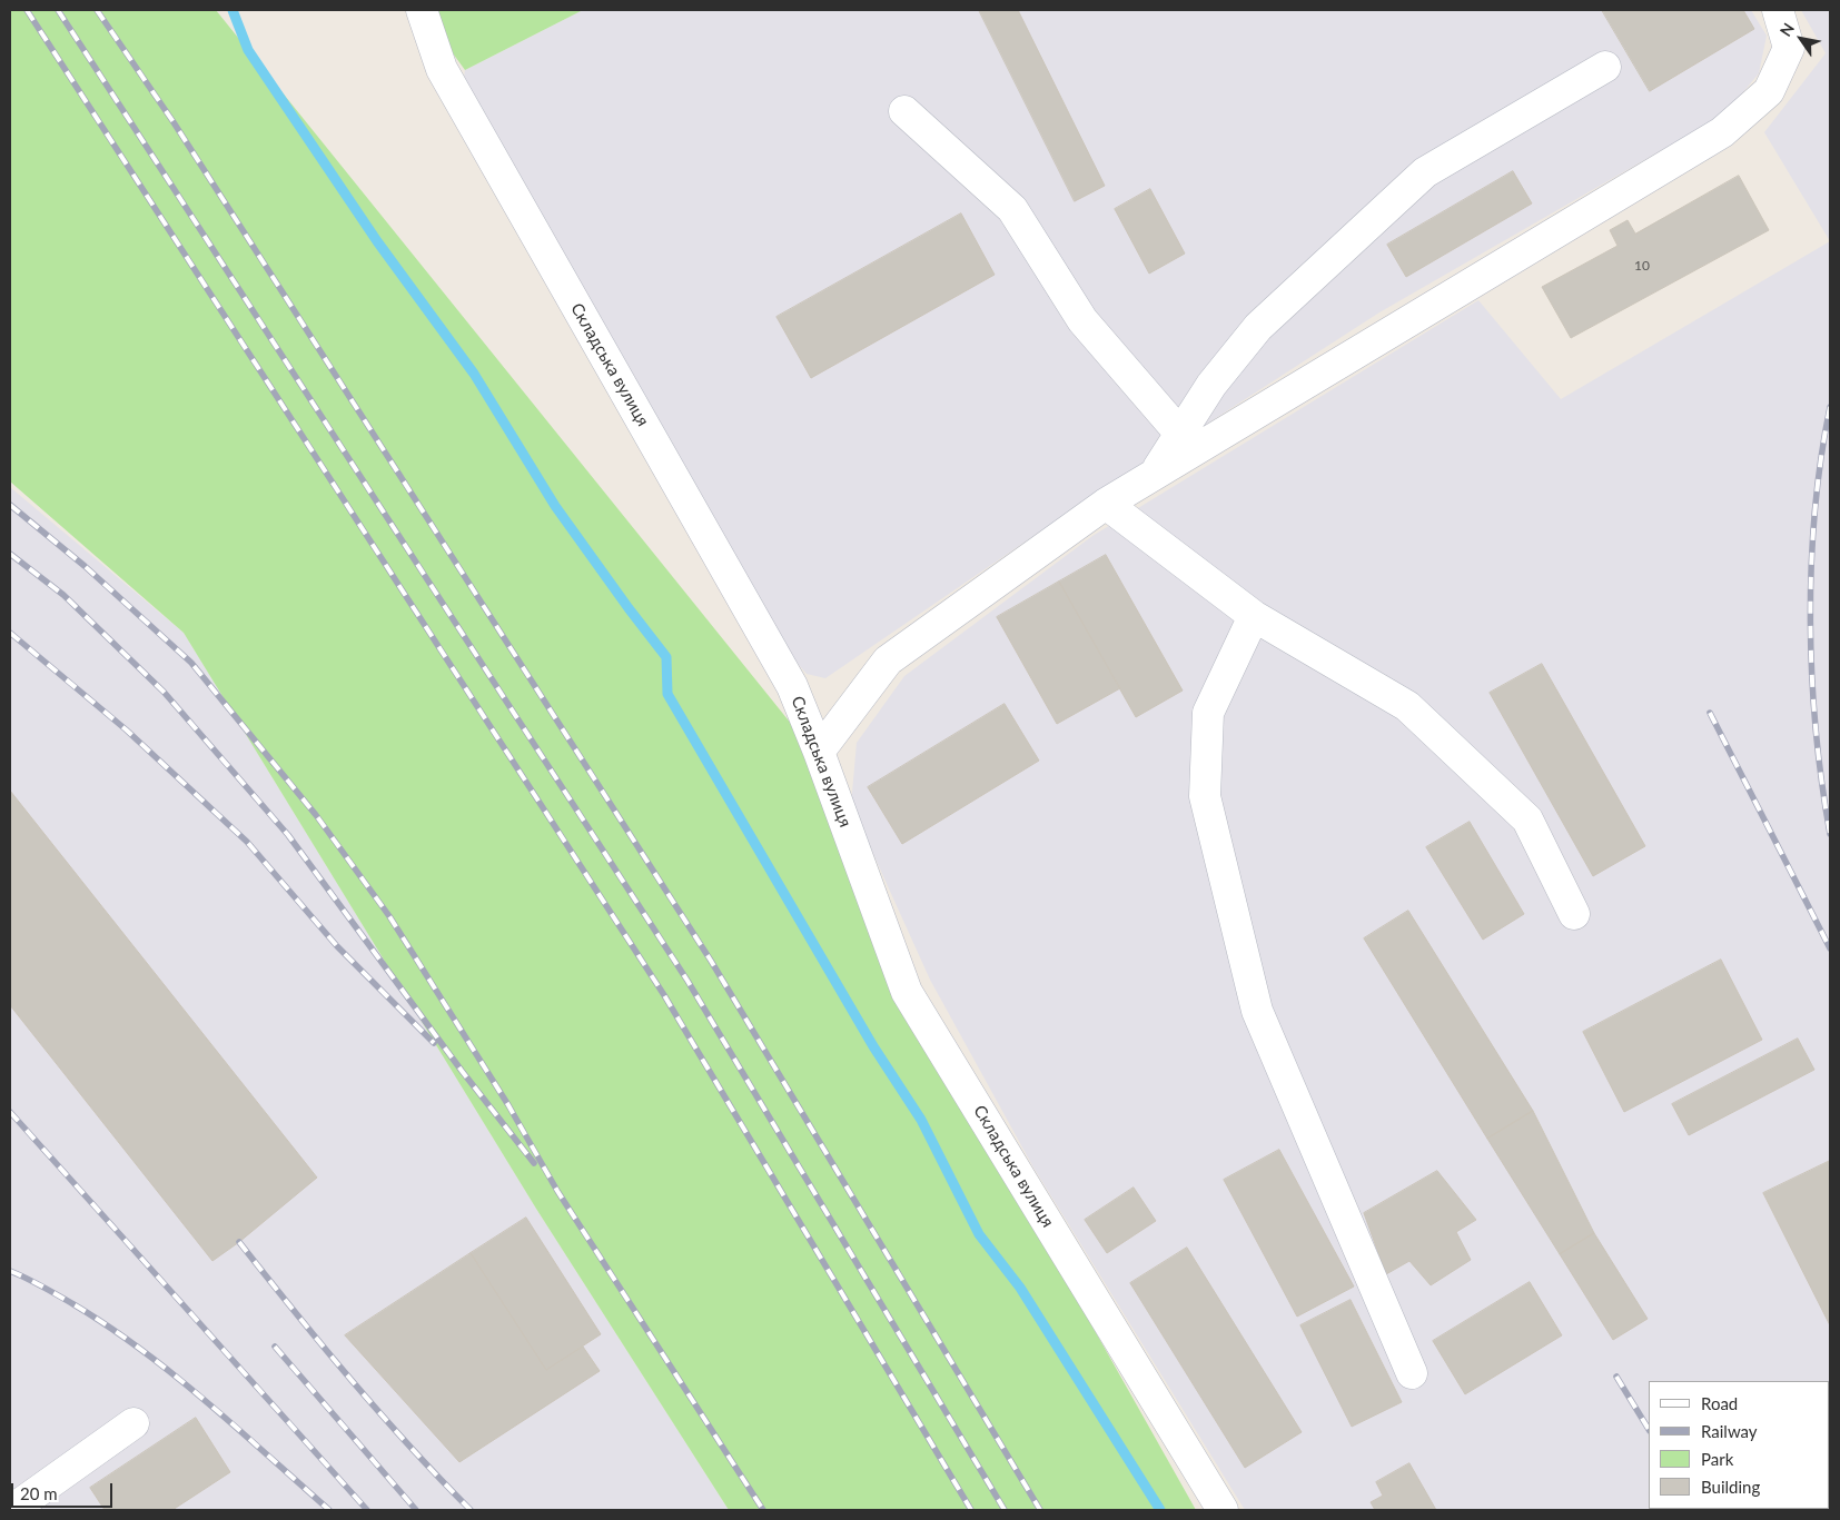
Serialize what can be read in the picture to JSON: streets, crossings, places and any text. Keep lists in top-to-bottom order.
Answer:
{
  "streets": {
    "street": ["Складська вулиця"]
  },
  "house_numbers": ["10"],
  "legend": [
    "Road",
    "Railway",
    "Park",
    "Building"
  ],
  "scale_bar": "20 m",
  "north": "top left"
}
